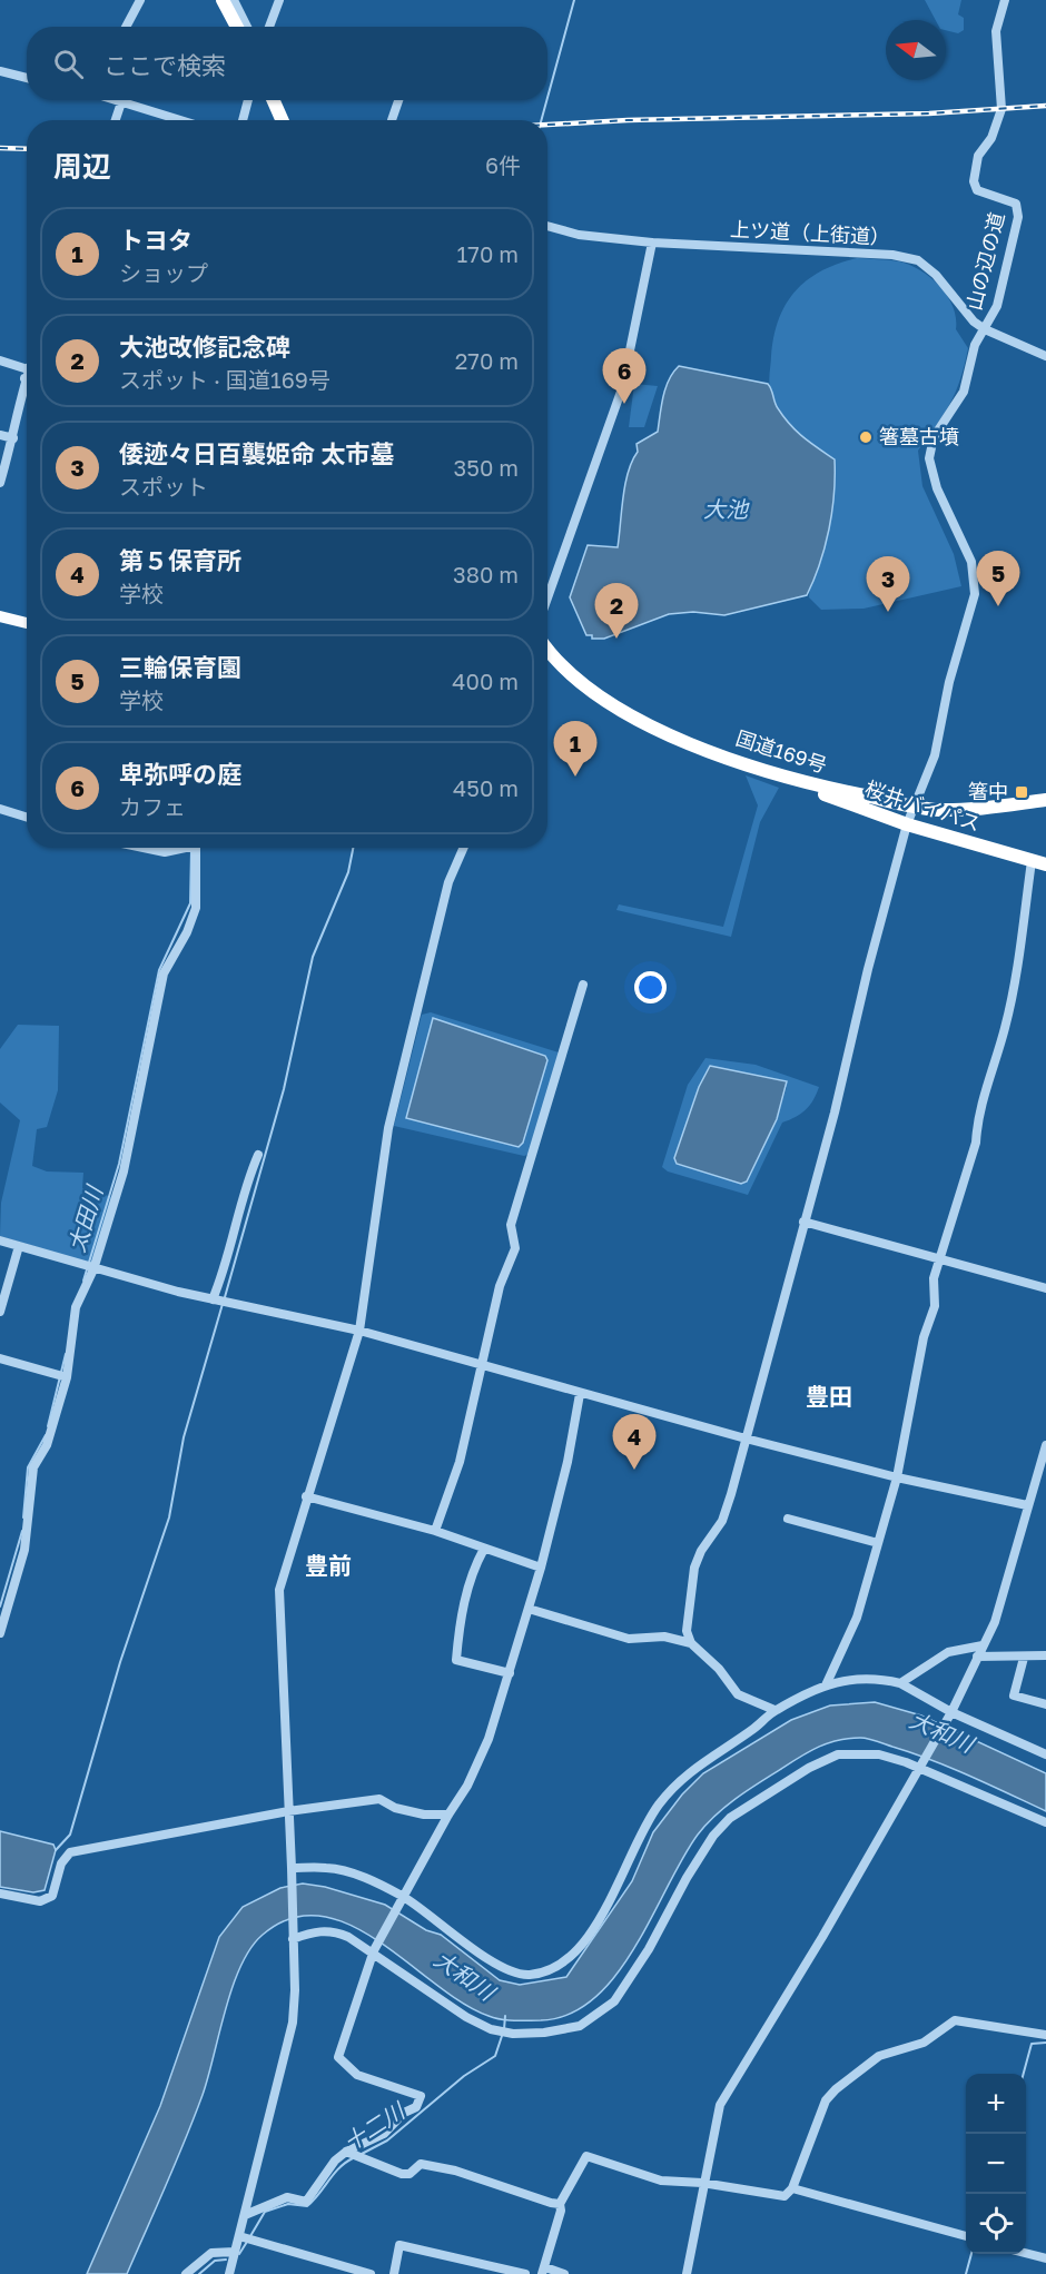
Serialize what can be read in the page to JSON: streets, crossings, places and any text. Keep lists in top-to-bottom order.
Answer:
{
  "streets": {
    "highway": ["国道169号", "桜井バイパス"],
    "street": ["上ツ道（上街道）", "山の辺の道"]
  },
  "crossings": [
    ["上ツ道（上街道）", "山の辺の道"],
    ["国道169号", "桜井バイパス"]
  ],
  "districts": ["豊田", "豊前"],
  "water": [
    "大池",
    "太田川",
    "大和川",
    "十二川"
  ],
  "places": {
    "other": ["箸墓古墳"],
    "transit": ["箸中"]
  },
  "north": "left",
  "page": {
    "search": "ここで検索",
    "heading": ["周辺", "6件"],
    "list": [
      {
        "mark": "1",
        "name": "トヨタ",
        "note": "ショップ",
        "value": "170 m"
      },
      {
        "mark": "2",
        "name": "大池改修記念碑",
        "note": "スポット · 国道169号",
        "value": "270 m"
      },
      {
        "mark": "3",
        "name": "倭迹々日百襲姫命 太市墓",
        "note": "スポット",
        "value": "350 m"
      },
      {
        "mark": "4",
        "name": "第５保育所",
        "note": "学校",
        "value": "380 m"
      },
      {
        "mark": "5",
        "name": "三輪保育園",
        "note": "学校",
        "value": "400 m"
      },
      {
        "mark": "6",
        "name": "卑弥呼の庭",
        "note": "カフェ",
        "value": "450 m"
      }
    ],
    "pins": [
      "6",
      "5",
      "3",
      "2",
      "1",
      "4"
    ],
    "map_buttons": ["+", "−"]
  }
}
